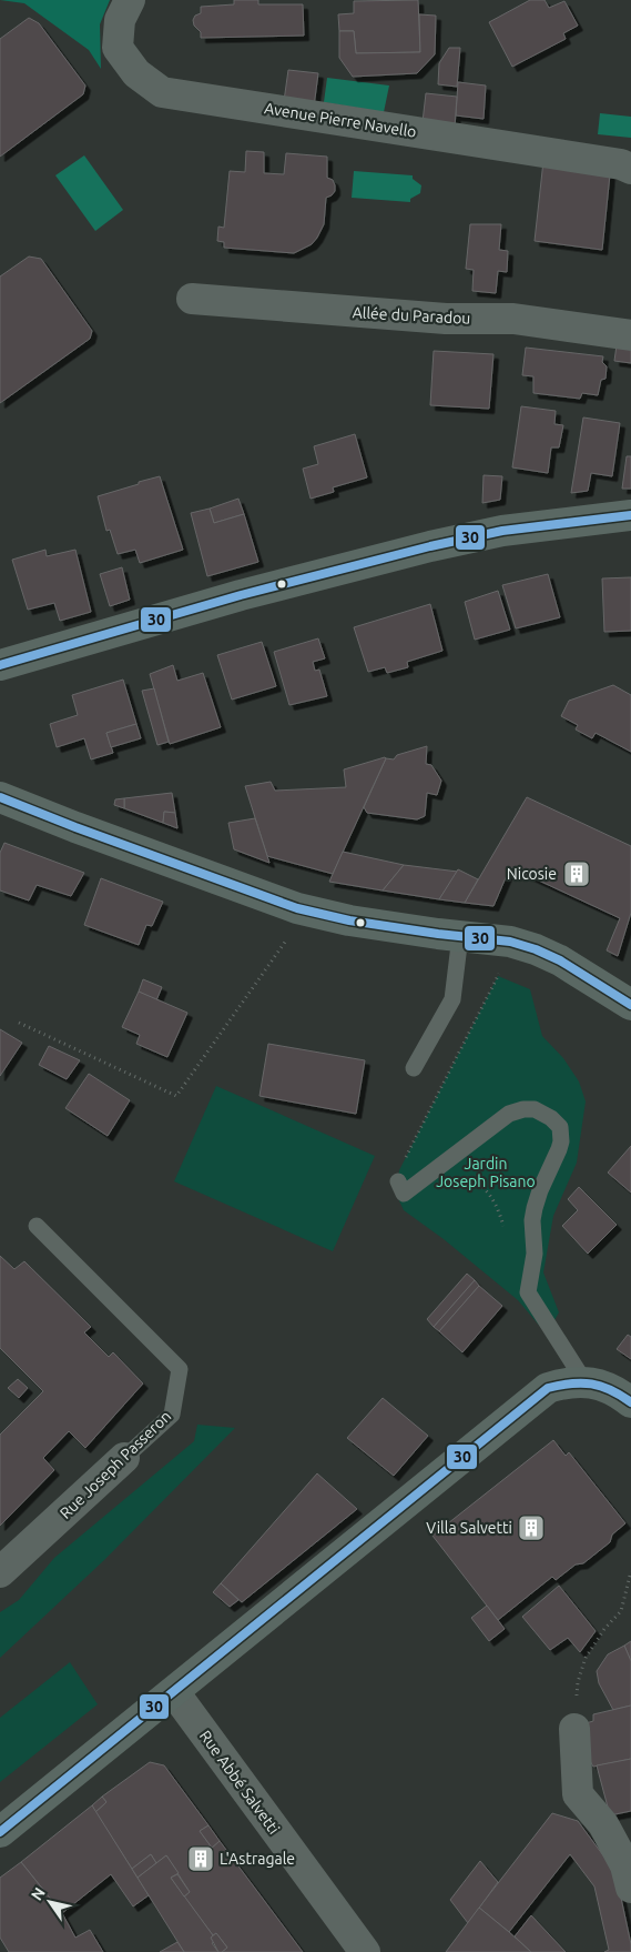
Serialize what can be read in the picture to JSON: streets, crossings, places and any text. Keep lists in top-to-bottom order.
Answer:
{
  "streets": {
    "street": [
      "Avenue Pierre Navello",
      "Allée du Paradou",
      "Rue Joseph Passeron",
      "Rue Abbé Salvetti"
    ]
  },
  "parks": ["Jardin Joseph Pisano"],
  "places": {
    "building": ["Nicosie", "Villa Salvetti", "L'Astragale"]
  },
  "lines": ["transit line 30"],
  "north": "top left"
}
